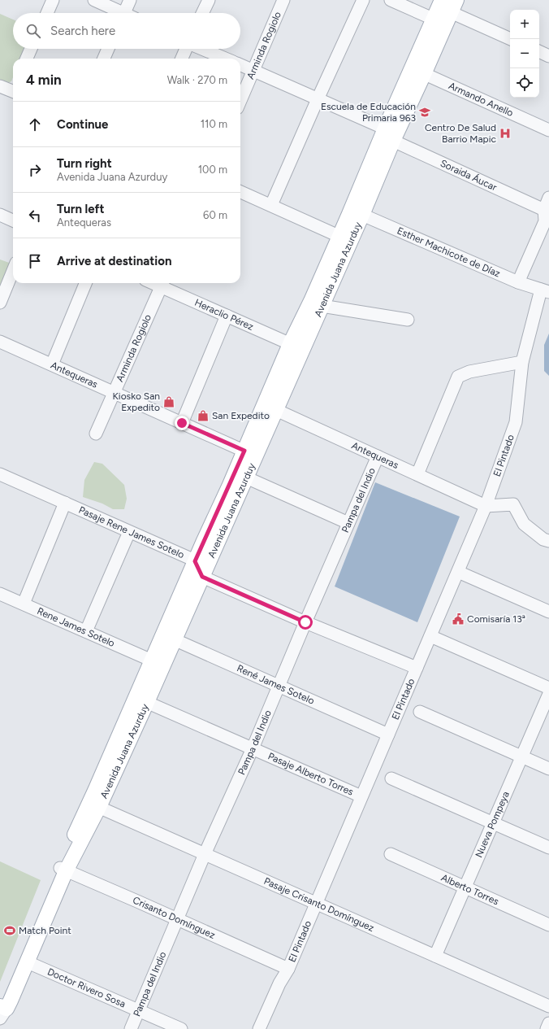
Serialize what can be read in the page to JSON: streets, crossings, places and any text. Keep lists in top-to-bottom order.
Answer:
{
  "streets": {
    "main road": ["Avenida Juana Azurduy"],
    "street": [
      "Arminda Rogiolo",
      "Armando Anello",
      "Soraida Áucar",
      "Esther Machicote de Díaz",
      "Heraclio Pérez",
      "Antequeras",
      "El Pintado",
      "Pampa del Indio",
      "Pasaje Rene James Sotelo",
      "Rene James Sotelo",
      "René James Sotelo",
      "Pasaje Alberto Torres",
      "Nueva Pompeya",
      "Alberto Torres",
      "Pasaje Crisanto Domínguez",
      "Crisanto Domínguez",
      "Doctor Rivero Sosa"
    ]
  },
  "crossings": [
    ["Arminda Rogiolo", "Heraclio Pérez"],
    ["Arminda Rogiolo", "Antequeras"],
    ["Armando Anello", "Avenida Juana Azurduy"],
    ["Soraida Áucar", "Avenida Juana Azurduy"],
    ["Esther Machicote de Díaz", "Avenida Juana Azurduy"],
    ["Esther Machicote de Díaz", "El Pintado"],
    ["Avenida Juana Azurduy", "Heraclio Pérez"],
    ["Avenida Juana Azurduy", "Antequeras"],
    ["Avenida Juana Azurduy", "Pasaje Rene James Sotelo"],
    ["Avenida Juana Azurduy", "Rene James Sotelo"],
    ["Avenida Juana Azurduy", "René James Sotelo"],
    ["Avenida Juana Azurduy", "Pasaje Alberto Torres"],
    ["Avenida Juana Azurduy", "Pasaje Crisanto Domínguez"],
    ["Avenida Juana Azurduy", "Crisanto Domínguez"],
    ["Avenida Juana Azurduy", "Doctor Rivero Sosa"],
    ["Antequeras", "El Pintado"],
    ["Antequeras", "Pampa del Indio"],
    ["El Pintado", "René James Sotelo"],
    ["El Pintado", "Pasaje Alberto Torres"],
    ["El Pintado", "Pasaje Crisanto Domínguez"],
    ["El Pintado", "Crisanto Domínguez"],
    ["Pampa del Indio", "René James Sotelo"],
    ["Pampa del Indio", "Pasaje Alberto Torres"],
    ["Pampa del Indio", "Pasaje Crisanto Domínguez"],
    ["Pampa del Indio", "Crisanto Domínguez"],
    ["Pampa del Indio", "Doctor Rivero Sosa"],
    ["Nueva Pompeya", "Alberto Torres"],
    ["Nueva Pompeya", "Pasaje Crisanto Domínguez"]
  ],
  "places": {
    "school or university": ["Escuela de Educación Primaria 963"],
    "hospital": ["Centro De Salud Barrio Mapic"],
    "shop": ["Kiosko San Expedito", "San Expedito"],
    "public building": ["Comisaría 13ª"],
    "sports": ["Match Point"]
  },
  "page": {
    "map_buttons": ["+", "−"],
    "search": "Search here",
    "heading": ["4 min", "Walk · 270 m"],
    "list": [
      ["Continue", "110 m"],
      ["Turn right", "Avenida Juana Azurduy", "100 m"],
      ["Turn left", "Antequeras", "60 m"],
      "Arrive at destination"
    ]
  }
}
